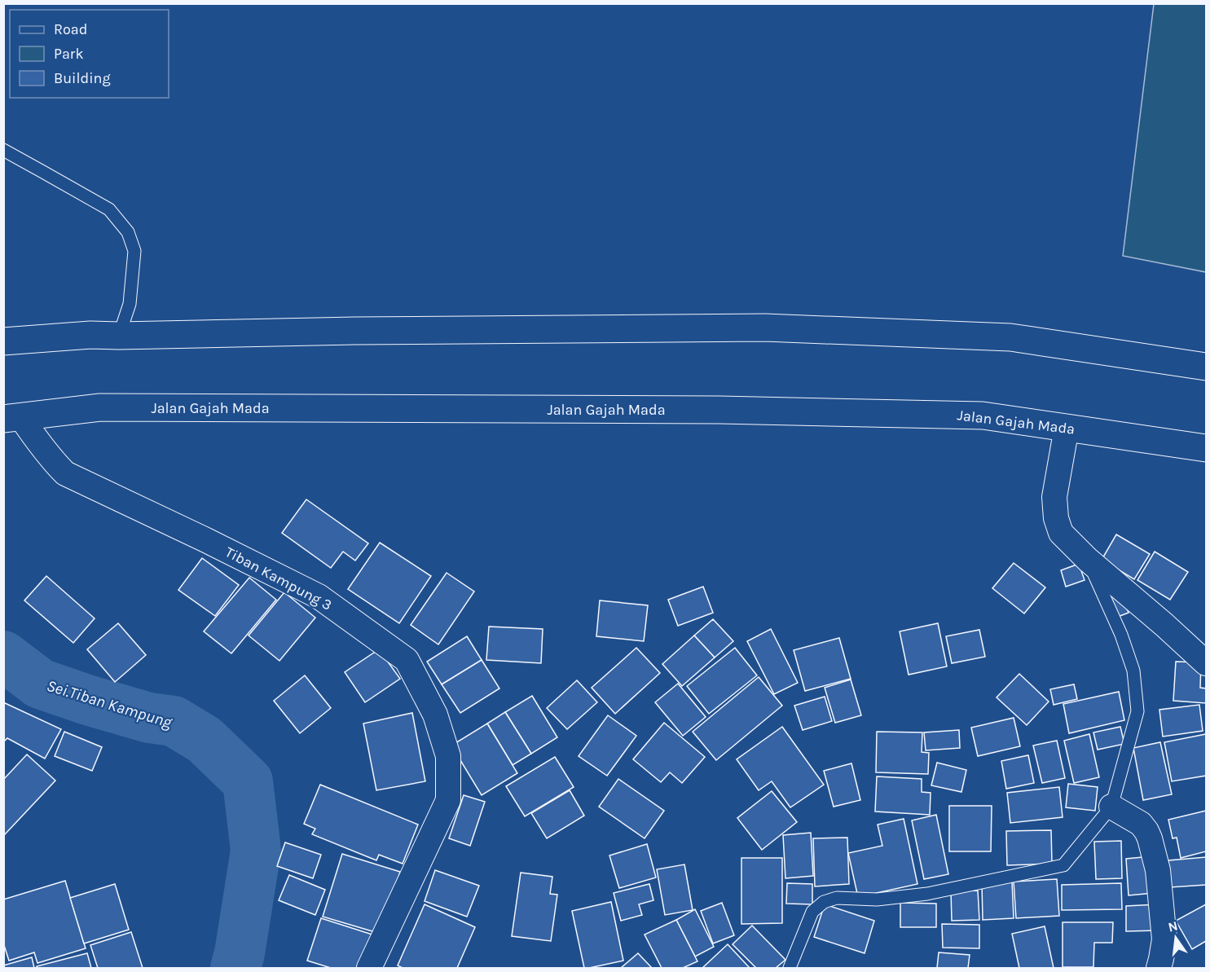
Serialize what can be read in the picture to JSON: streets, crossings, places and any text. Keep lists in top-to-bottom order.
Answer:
{
  "streets": {
    "highway": ["Jalan Gajah Mada"],
    "street": ["Tiban Kampung 3"]
  },
  "crossings": [
    ["Jalan Gajah Mada", "Tiban Kampung 3"]
  ],
  "water": ["Sei.Tiban Kampung"],
  "legend": ["Road", "Park", "Building"],
  "north": "top"
}
